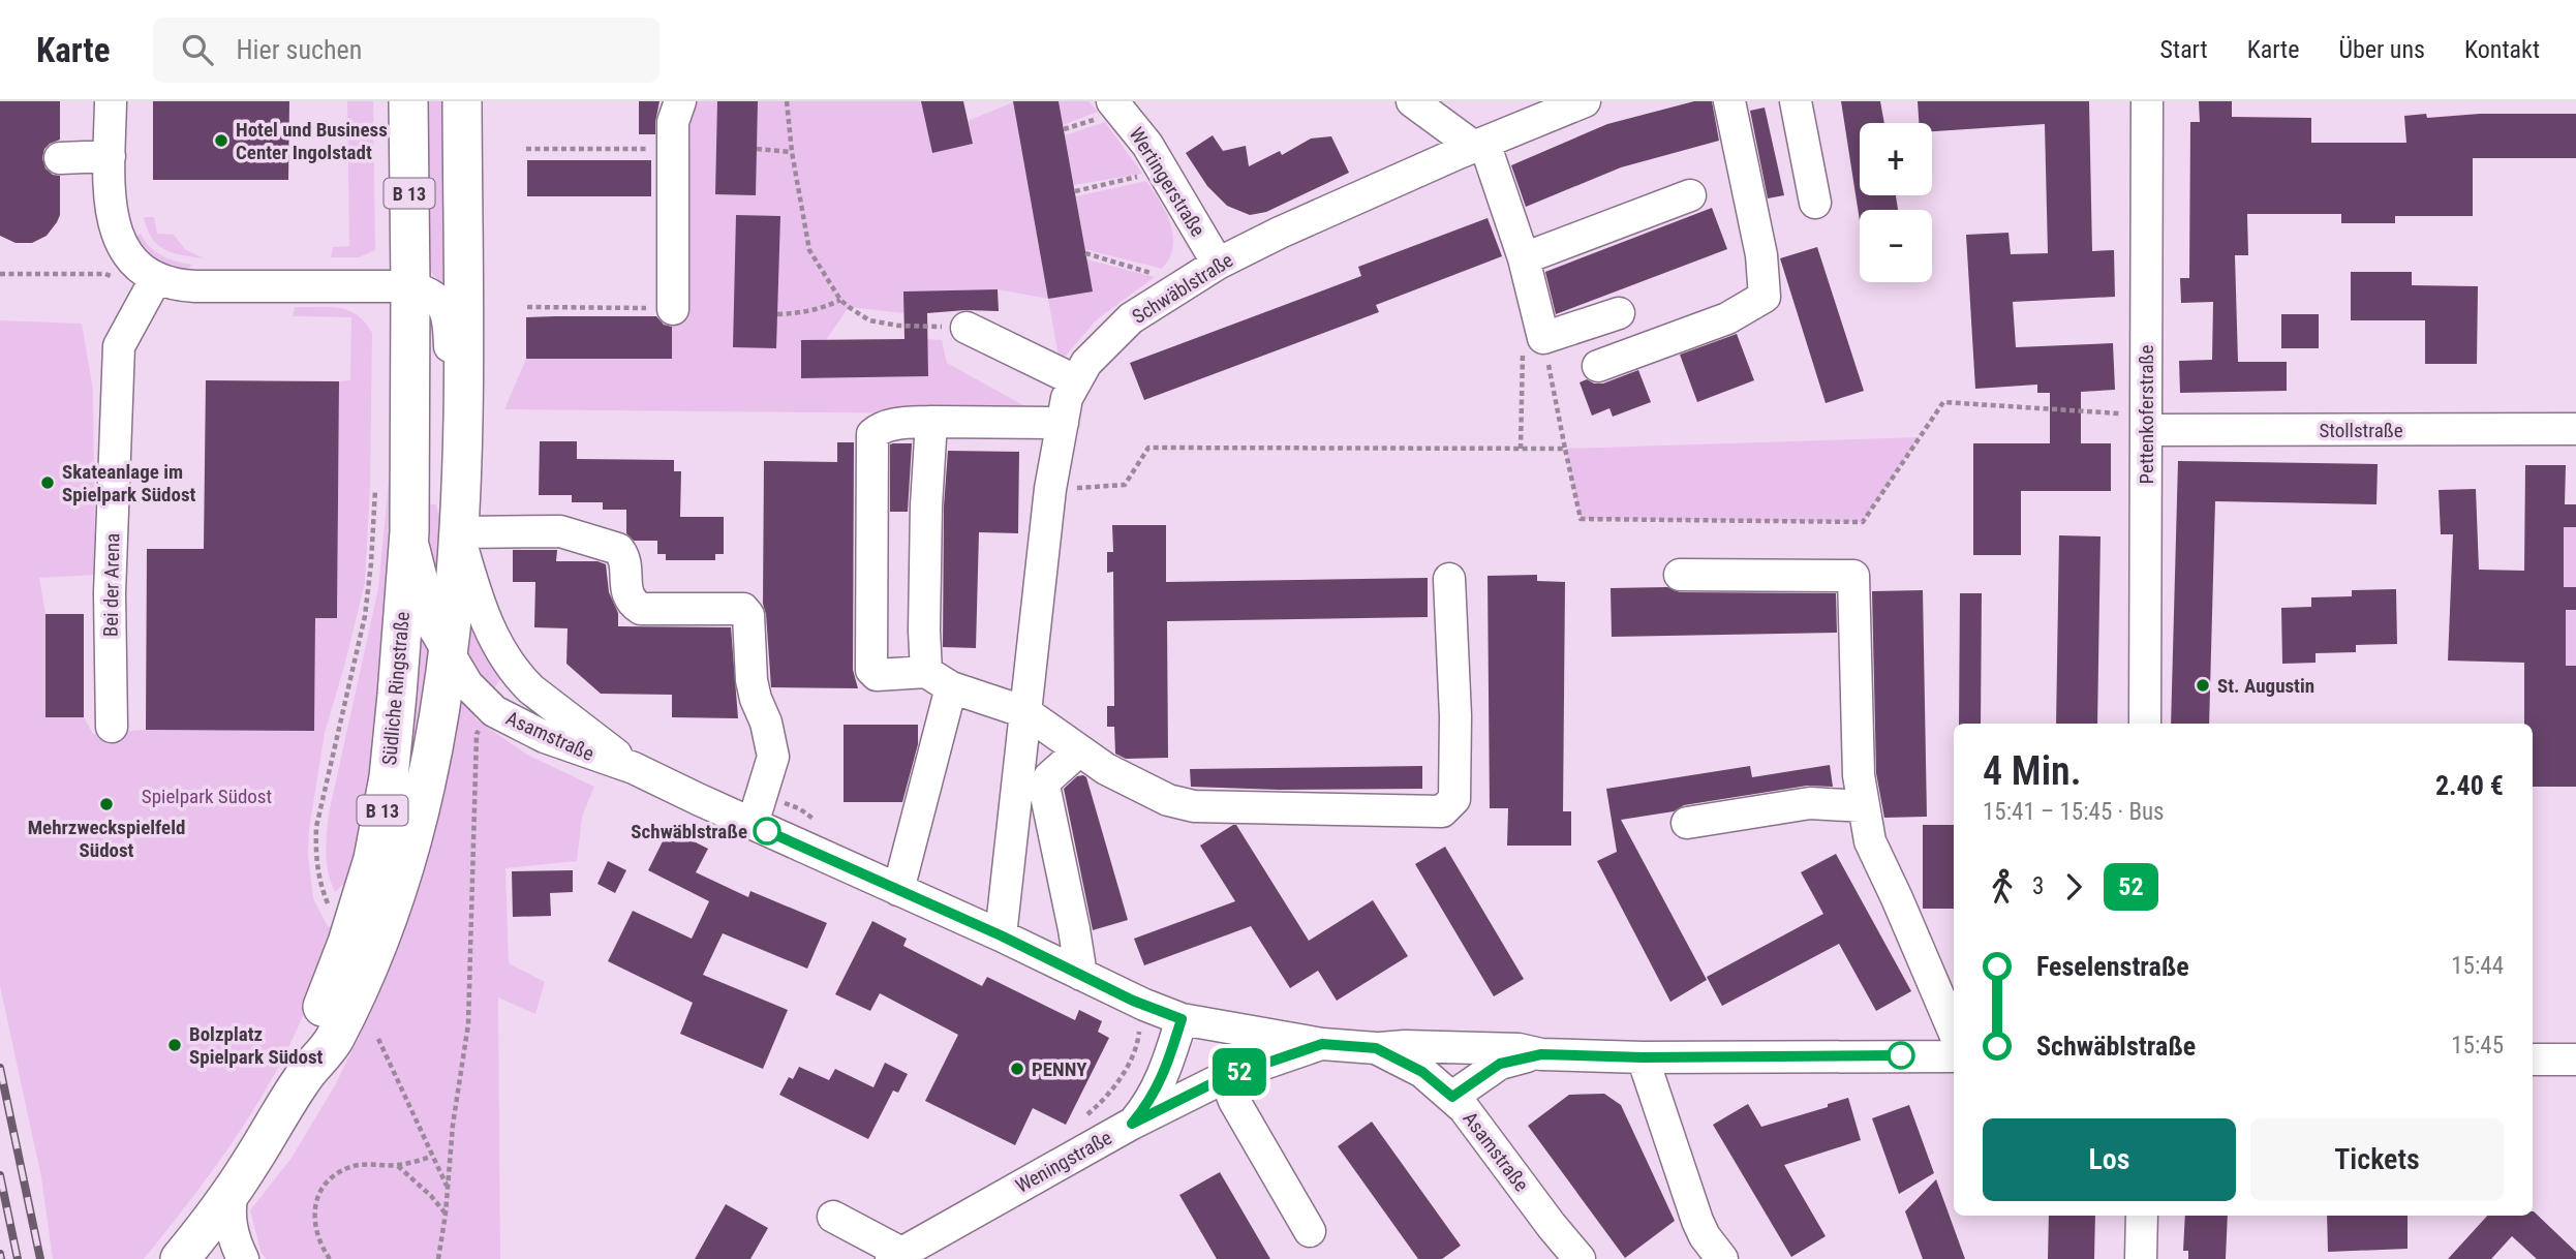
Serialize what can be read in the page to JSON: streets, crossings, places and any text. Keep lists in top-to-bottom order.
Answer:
{
  "streets": {
    "main road": ["B 13", "Südliche Ringstraße"],
    "street": [
      "Wertingerstraße",
      "Schwäblstraße",
      "Pettenkoferstraße",
      "Stollstraße",
      "Bei der Arena",
      "Asamstraße",
      "Weningstraße"
    ]
  },
  "crossings": [
    ["Wertingerstraße", "Schwäblstraße"],
    ["Schwäblstraße", "Asamstraße"],
    ["Pettenkoferstraße", "Stollstraße"],
    ["Südliche Ringstraße", "Asamstraße"],
    ["Asamstraße", "Weningstraße"]
  ],
  "parks": ["Spielpark Südost"],
  "places": [
    "Hotel und Business Center Ingolstadt",
    "Skateanlage im Spielpark Südost",
    "St. Augustin",
    "Mehrzweckspielfeld Südost",
    "Schwäblstraße",
    "Bolzplatz Spielpark Südost",
    "PENNY"
  ],
  "lines": ["bus line 52"],
  "page": {
    "header": "Karte",
    "search": "Hier suchen",
    "nav": [
      "Start",
      "Karte",
      "Über uns",
      "Kontakt"
    ],
    "on_map": "52",
    "map_buttons": ["+", "−"],
    "heading": ["4 Min.", "15:41 – 15:45 · Bus", "2.40 €"],
    "legs": ["3", "52"],
    "list": [
      {
        "name": "Feselenstraße",
        "value": "15:44"
      },
      {
        "name": "Schwäblstraße",
        "value": "15:45"
      }
    ],
    "buttons": ["Los", "Tickets"]
  }
}
